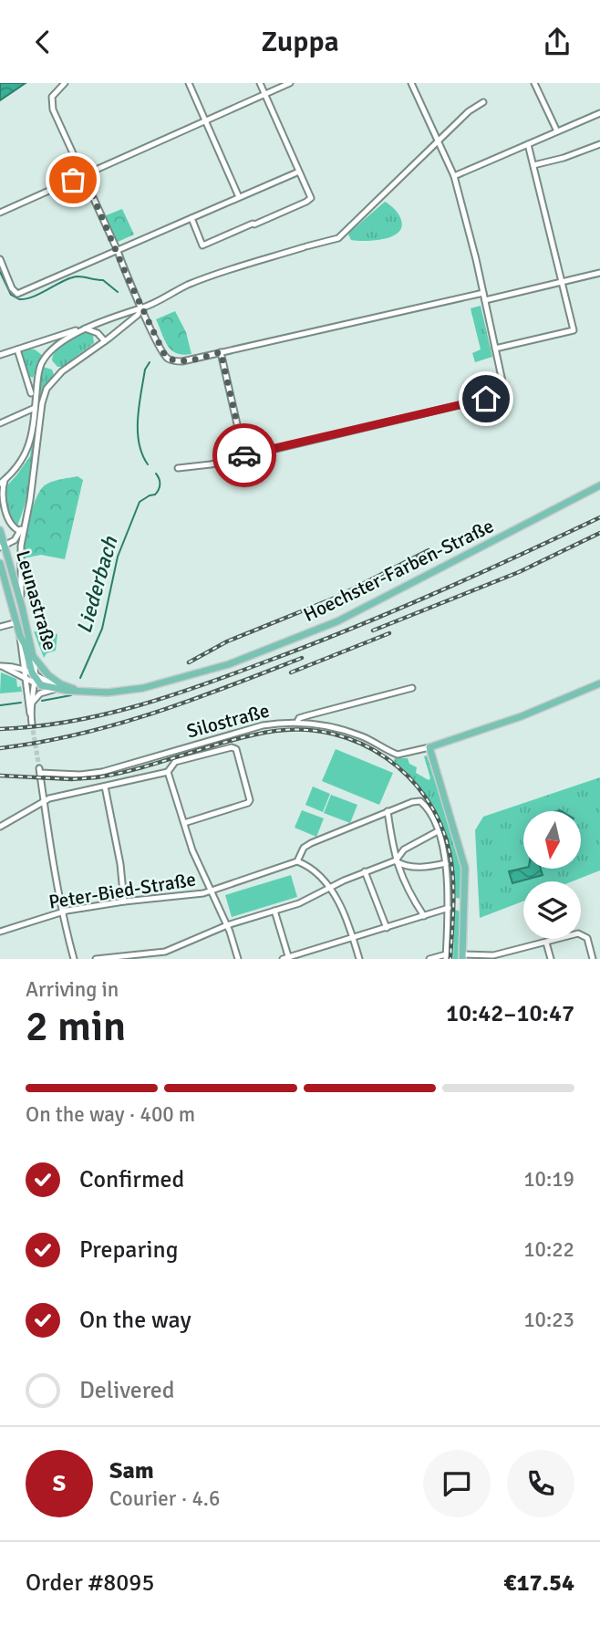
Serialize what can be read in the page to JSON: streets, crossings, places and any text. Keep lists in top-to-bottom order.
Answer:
{
  "streets": {
    "main road": ["Hoechster-Farben-Straße", "Leunastraße", "Silostraße"],
    "street": ["Peter-Bied-Straße"]
  },
  "crossings": [
    ["Hoechster-Farben-Straße", "Leunastraße"]
  ],
  "water": ["Liederbach"],
  "north": "bottom",
  "page": {
    "header": "Zuppa",
    "heading": ["2 min", "Arriving in", "10:42–10:47"],
    "panel": [
      "Sam",
      "Courier · 4.6",
      "Order #8095",
      "€17.54"
    ],
    "bar": "On the way · 400 m",
    "list": [
      ["Confirmed", "10:19"],
      ["Preparing", "10:22"],
      ["On the way", "10:23"],
      "Delivered"
    ],
    "round": "S"
  }
}
